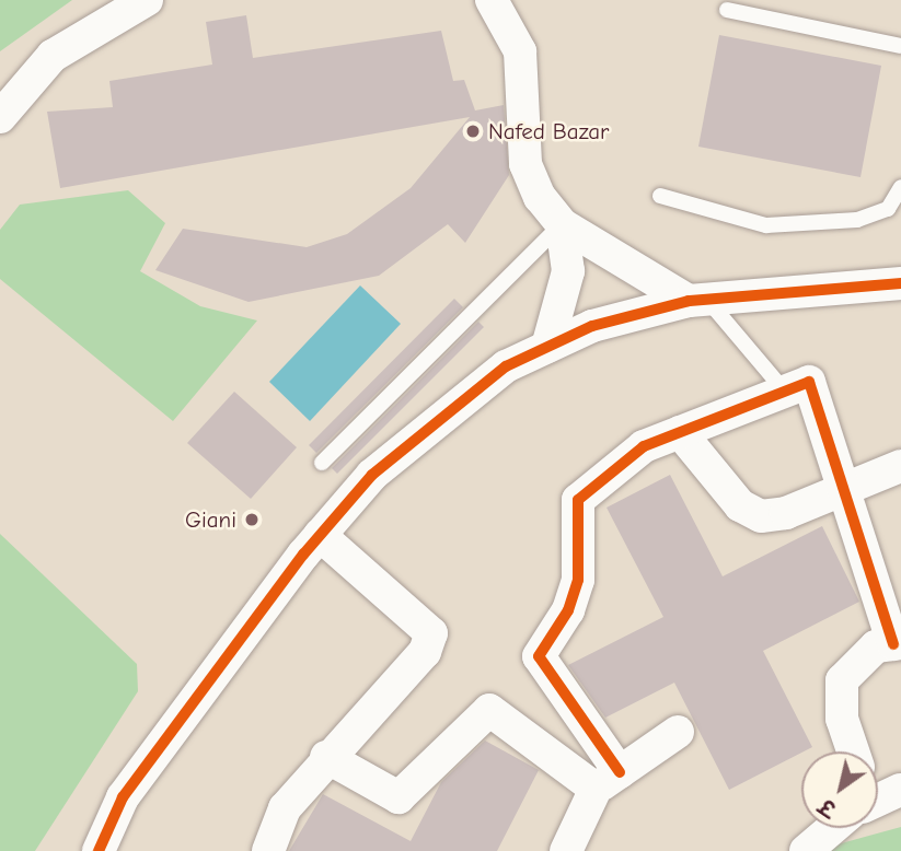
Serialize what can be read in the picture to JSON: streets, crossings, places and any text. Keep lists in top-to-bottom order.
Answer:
{
  "places": ["Nafed Bazar", "Giani"],
  "north": "bottom left"
}
